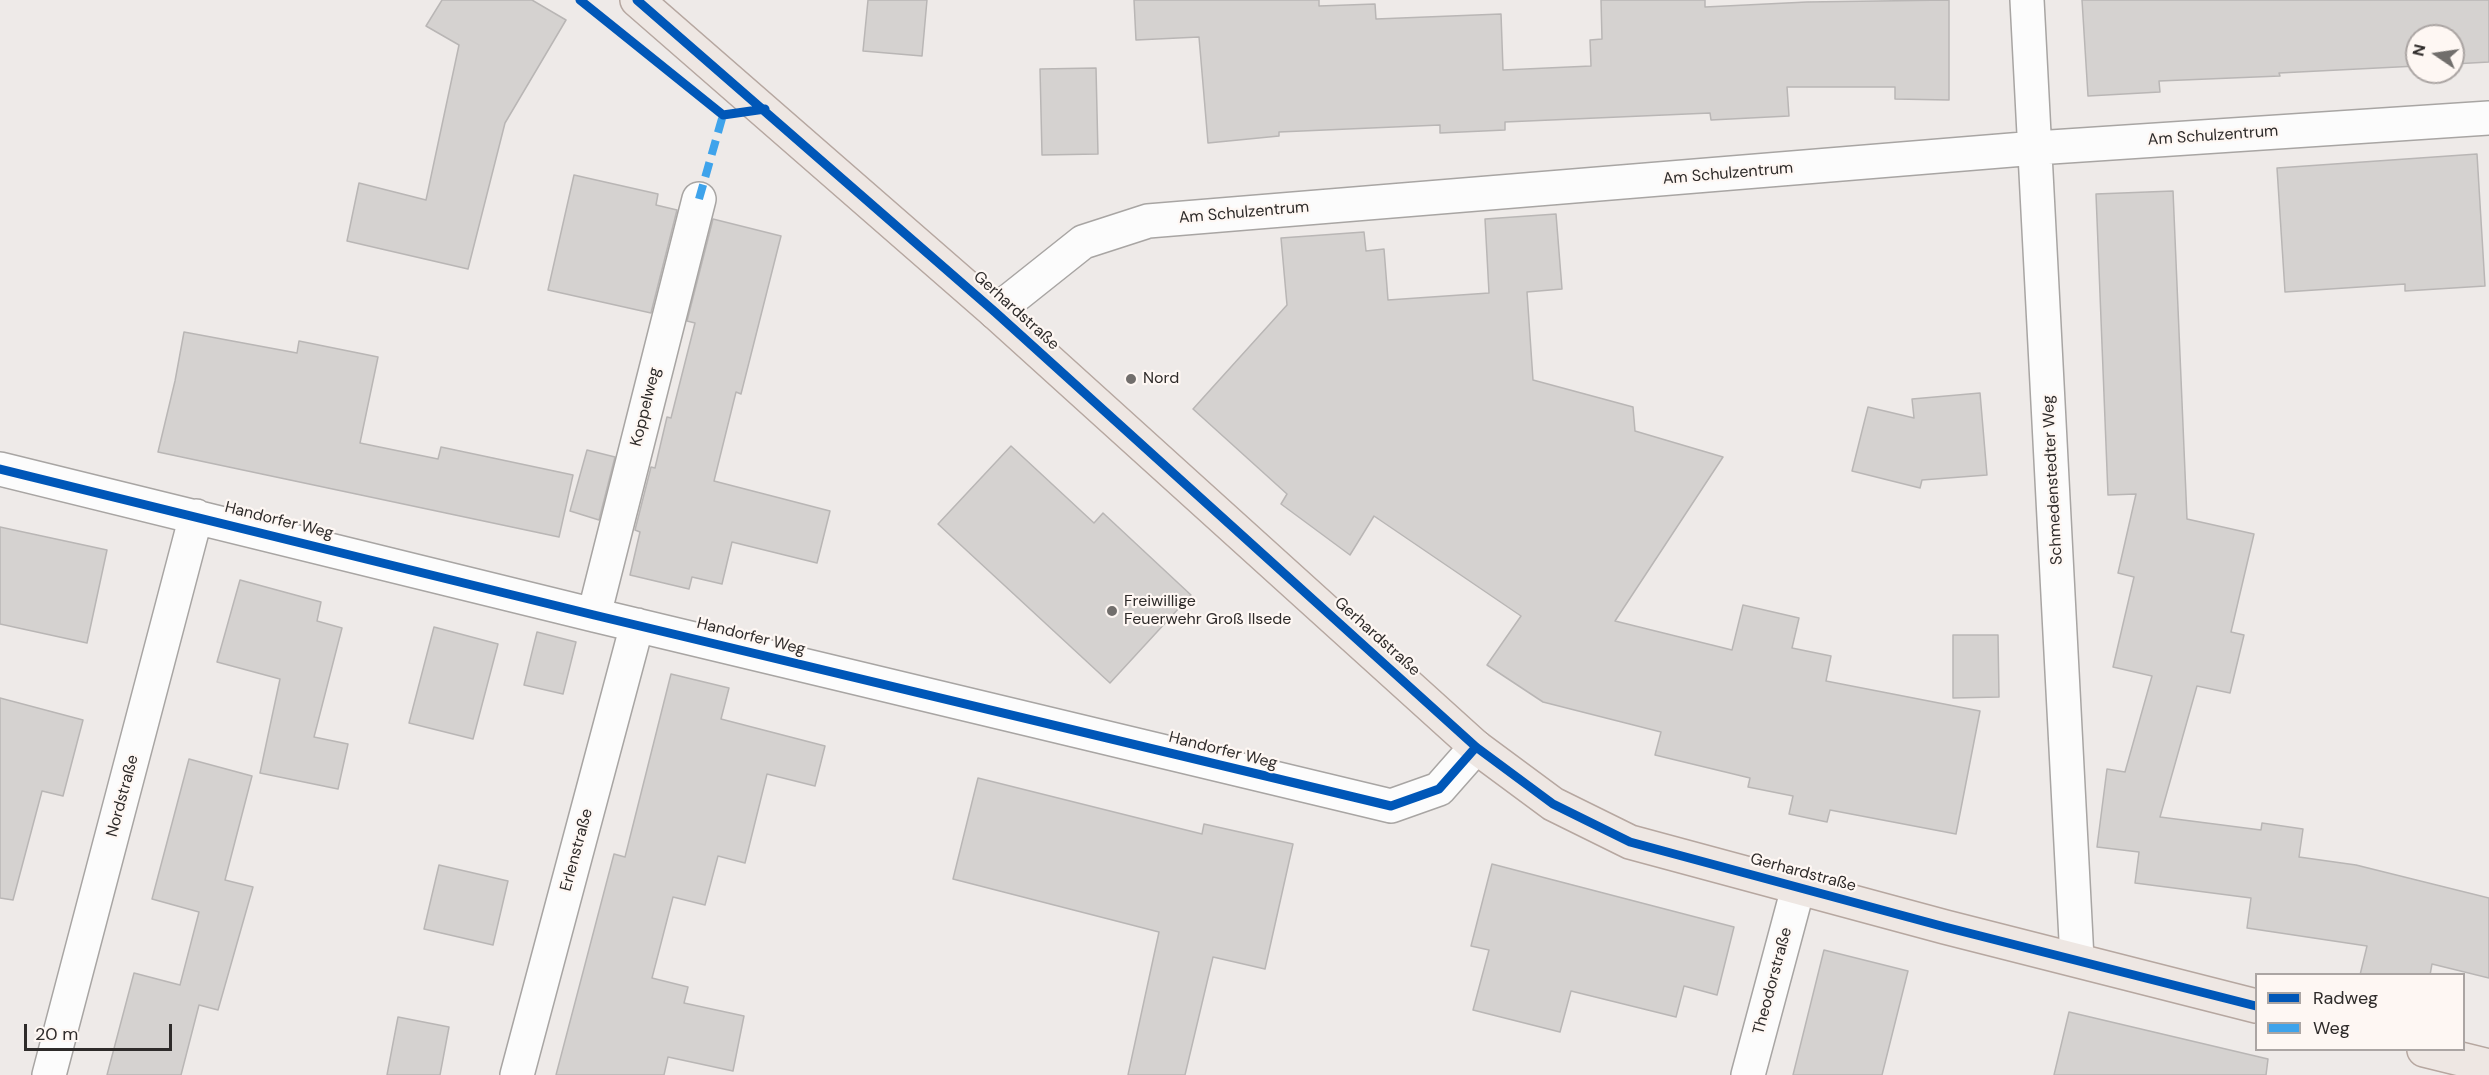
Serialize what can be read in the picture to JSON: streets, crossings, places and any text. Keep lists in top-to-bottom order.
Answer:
{
  "streets": {
    "main road": ["Gerhardstraße"],
    "street": [
      "Am Schulzentrum",
      "Koppelweg",
      "Schmedenstedter Weg",
      "Handorfer Weg",
      "Nordstraße",
      "Erlenstraße",
      "Theodorstraße"
    ]
  },
  "crossings": [
    ["Am Schulzentrum", "Gerhardstraße"],
    ["Am Schulzentrum", "Schmedenstedter Weg"],
    ["Gerhardstraße", "Schmedenstedter Weg"],
    ["Gerhardstraße", "Handorfer Weg"],
    ["Gerhardstraße", "Theodorstraße"],
    ["Koppelweg", "Handorfer Weg"],
    ["Handorfer Weg", "Nordstraße"],
    ["Handorfer Weg", "Erlenstraße"]
  ],
  "places": ["Nord", "Freiwillige Feuerwehr Groß Ilsede"],
  "legend": ["Radweg", "Weg"],
  "scale_bar": "20 m",
  "north": "left"
}
